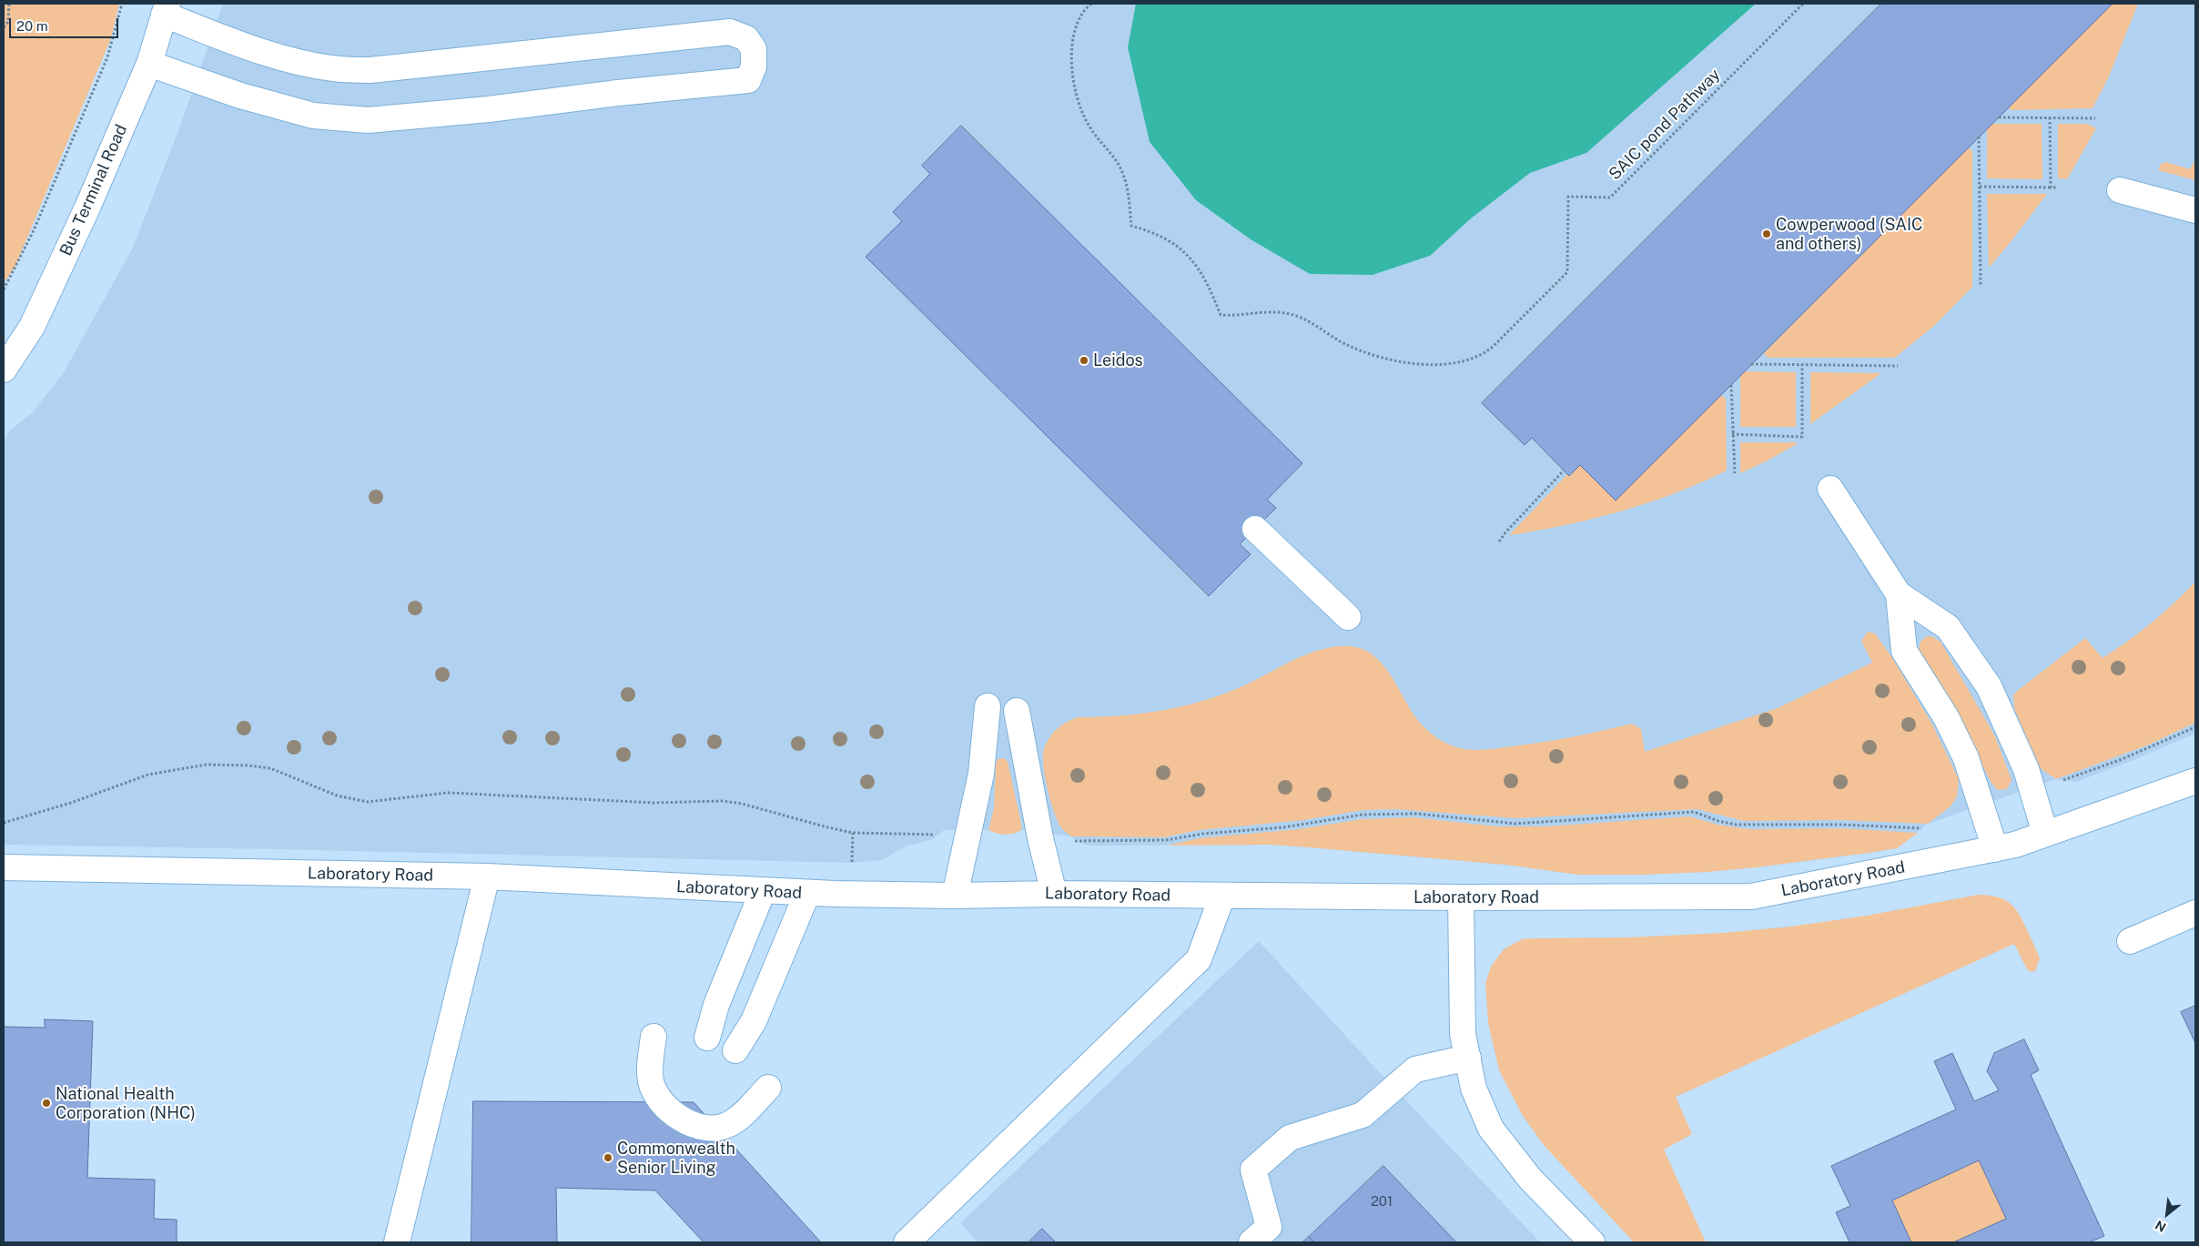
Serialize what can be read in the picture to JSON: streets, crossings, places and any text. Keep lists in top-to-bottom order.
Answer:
{
  "streets": {
    "street": ["Bus Terminal Road", "Laboratory Road"],
    "path": ["SAIC pond Pathway"]
  },
  "places": [
    "Cowperwood (SAIC and others)",
    "Leidos",
    "National Health Corporation (NHC)",
    "Commonwealth Senior Living"
  ],
  "house_numbers": ["201"],
  "scale_bar": "20 m",
  "north": "bottom left"
}
